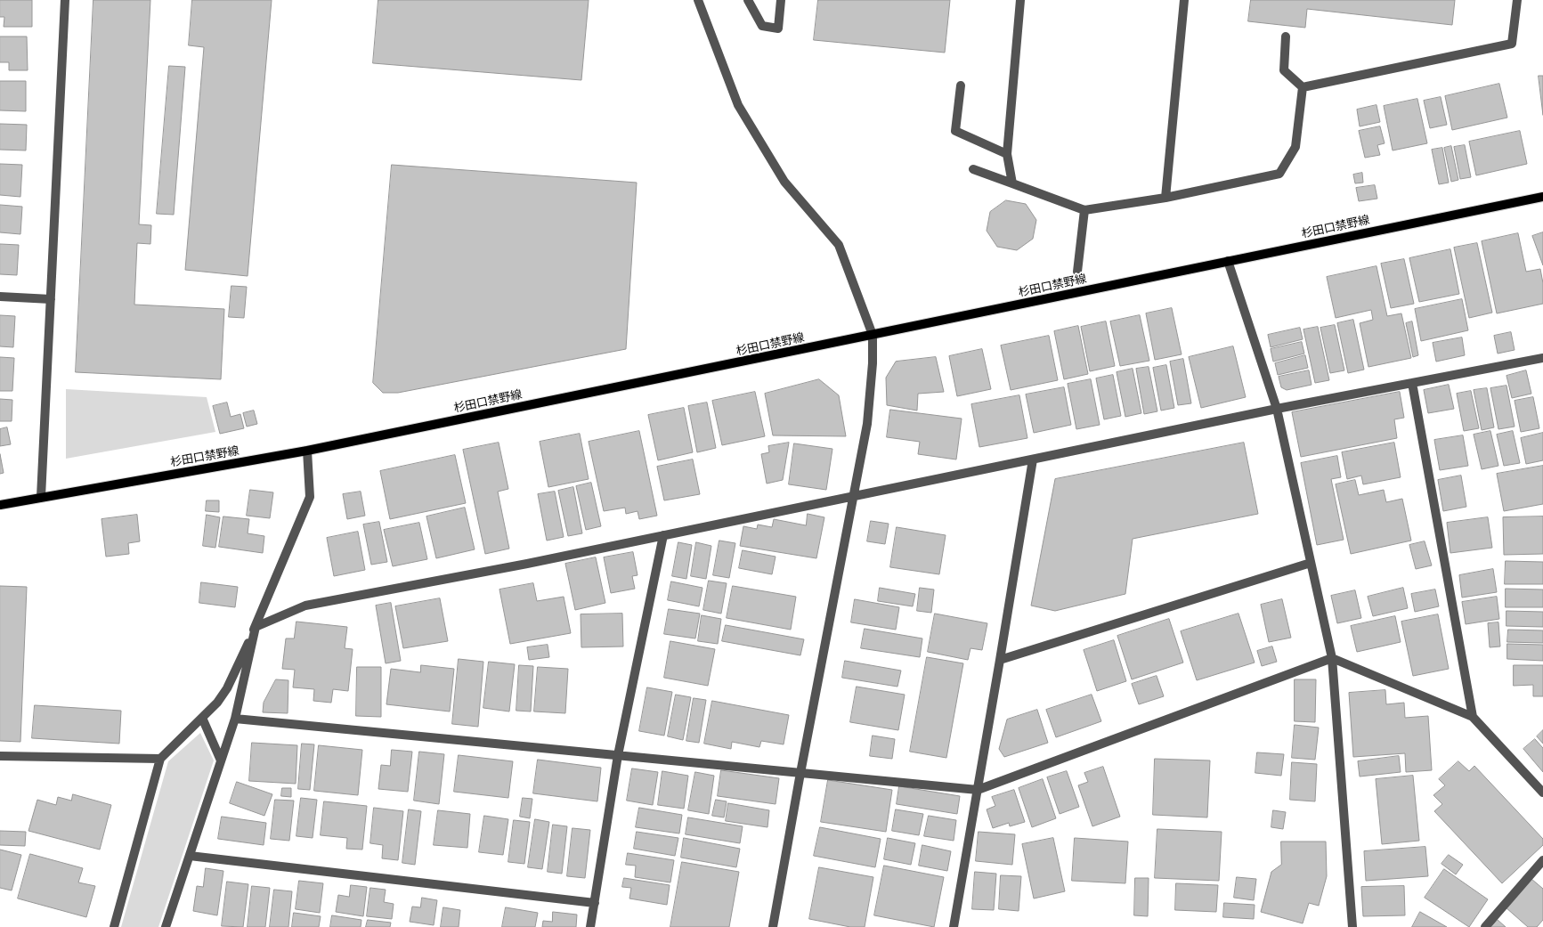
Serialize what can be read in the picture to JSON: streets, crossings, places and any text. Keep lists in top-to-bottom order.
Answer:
{
  "streets": {
    "main road": ["杉田口禁野線"]
  }
}
